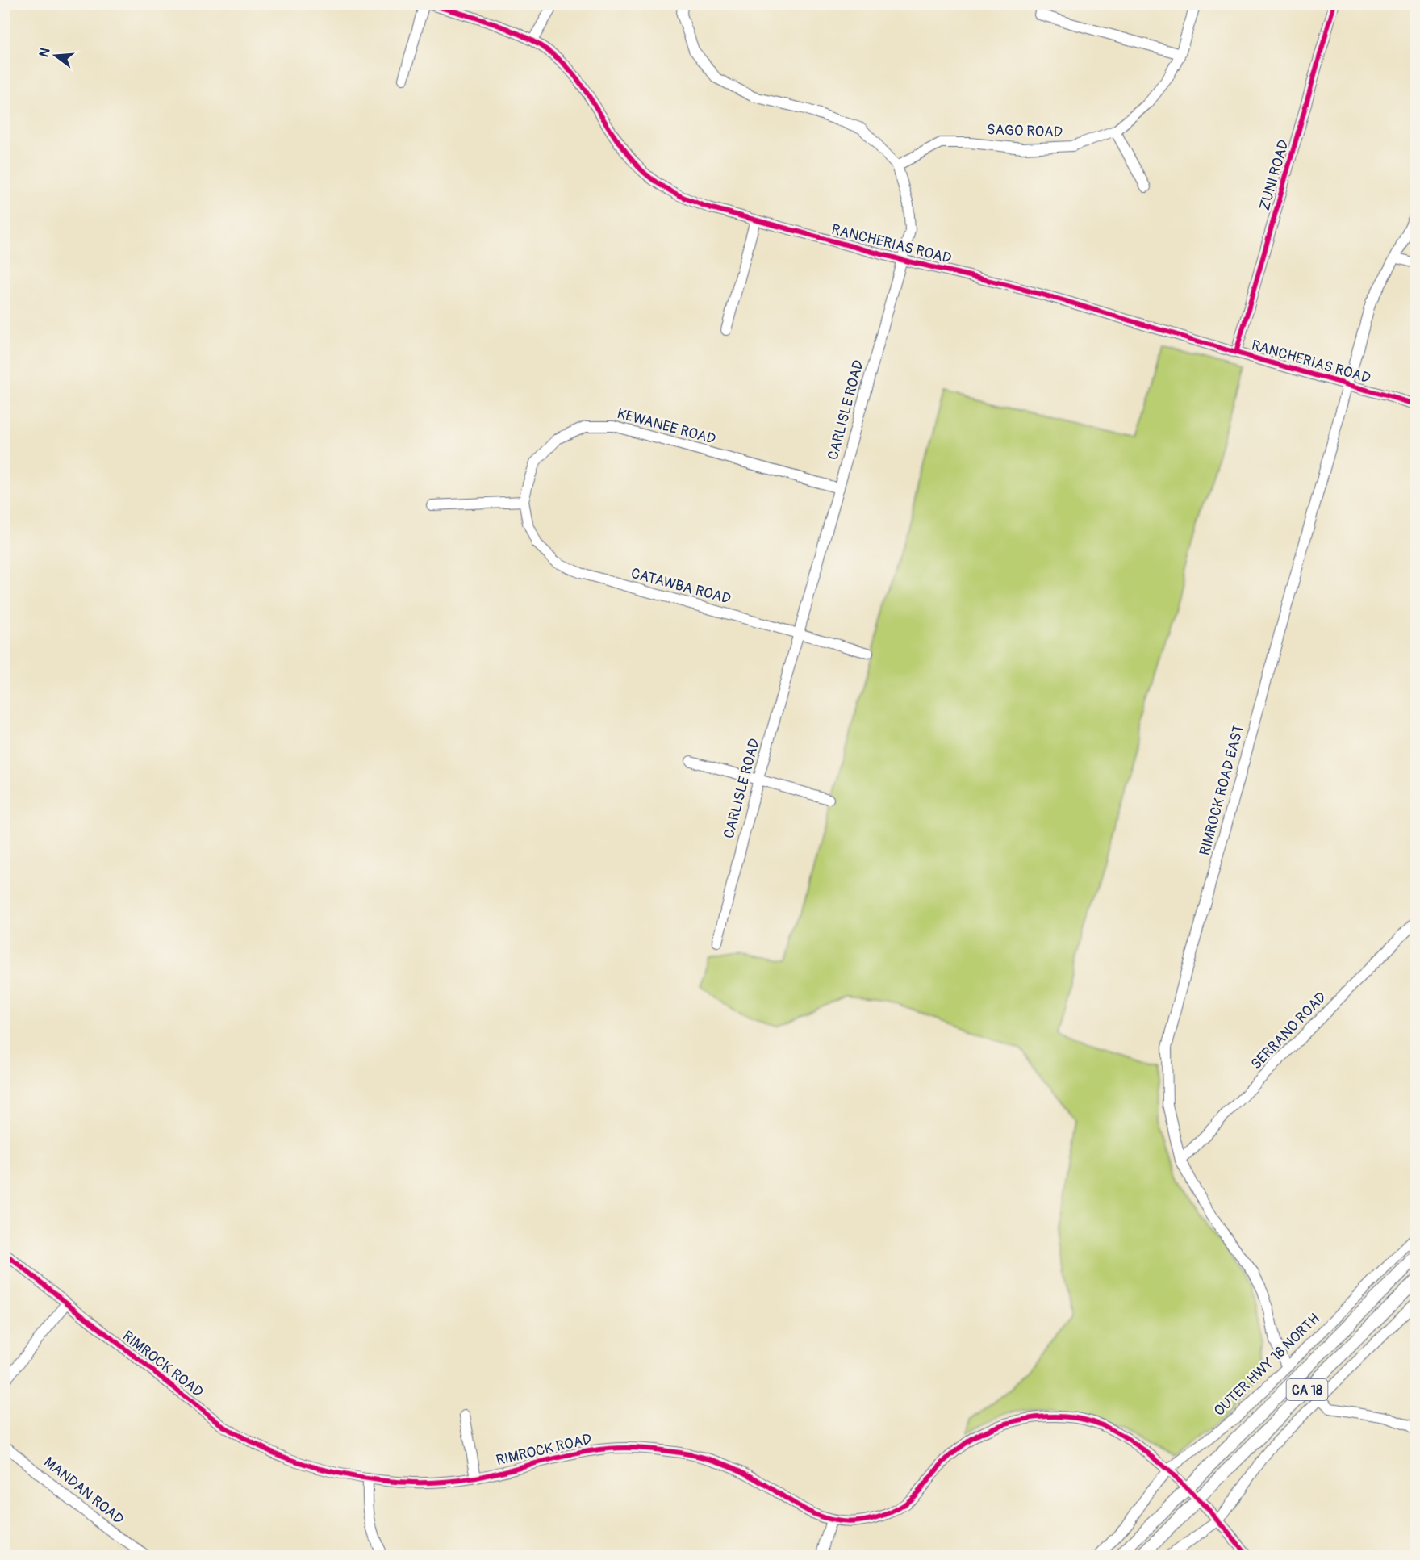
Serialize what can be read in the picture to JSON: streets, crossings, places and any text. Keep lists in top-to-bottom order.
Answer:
{
  "streets": {
    "main road": ["CA 18"],
    "street": [
      "SAGO ROAD",
      "ZUNI ROAD",
      "RANCHERIAS ROAD",
      "CARLISLE ROAD",
      "KEWANEE ROAD",
      "CATAWBA ROAD",
      "RIMROCK ROAD EAST",
      "SERRANO ROAD",
      "RIMROCK ROAD",
      "OUTER HWY 18 NORTH",
      "MANDAN ROAD"
    ]
  },
  "crossings": [
    ["SAGO ROAD", "CARLISLE ROAD"],
    ["ZUNI ROAD", "RANCHERIAS ROAD"],
    ["RANCHERIAS ROAD", "CARLISLE ROAD"],
    ["RANCHERIAS ROAD", "RIMROCK ROAD EAST"],
    ["CARLISLE ROAD", "KEWANEE ROAD"],
    ["CARLISLE ROAD", "CATAWBA ROAD"],
    ["KEWANEE ROAD", "CATAWBA ROAD"],
    ["RIMROCK ROAD EAST", "SERRANO ROAD"],
    ["RIMROCK ROAD EAST", "OUTER HWY 18 NORTH"],
    ["RIMROCK ROAD", "OUTER HWY 18 NORTH"],
    ["RIMROCK ROAD", "CA 18"]
  ],
  "north": "left"
}
